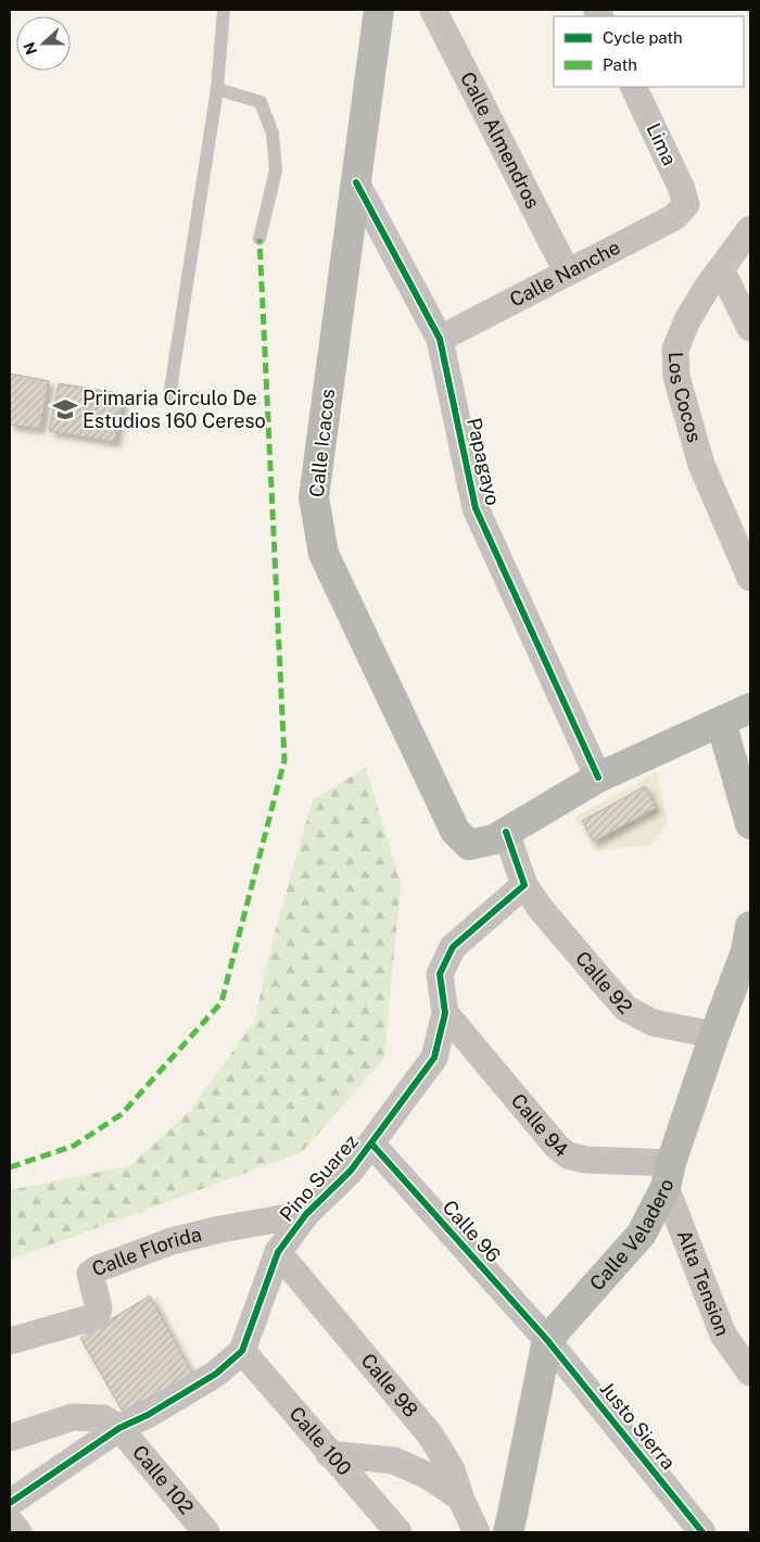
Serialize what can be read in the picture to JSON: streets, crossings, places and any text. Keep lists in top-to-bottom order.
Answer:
{
  "streets": {
    "main road": ["Calle Icacos", "Calle Veladero"],
    "street": [
      "Calle Almendros",
      "Lima",
      "Calle Nanche",
      "Los Cocos",
      "Papagayo",
      "Calle 92",
      "Calle 94",
      "Pino Suarez",
      "Calle 96",
      "Calle Florida",
      "Alta Tension",
      "Calle 98",
      "Justo Sierra",
      "Calle 100",
      "Calle 102"
    ]
  },
  "crossings": [
    ["Calle Almendros", "Calle Nanche"],
    ["Lima", "Calle Nanche"],
    ["Calle Nanche", "Papagayo"],
    ["Calle Icacos", "Papagayo"],
    ["Calle 92", "Pino Suarez"],
    ["Calle 92", "Calle Veladero"],
    ["Calle 94", "Pino Suarez"],
    ["Calle 94", "Calle Veladero"],
    ["Calle 94", "Alta Tension"],
    ["Pino Suarez", "Calle 96"],
    ["Pino Suarez", "Calle Florida"],
    ["Pino Suarez", "Calle 98"],
    ["Pino Suarez", "Calle 100"],
    ["Calle 96", "Calle Veladero"],
    ["Calle 96", "Justo Sierra"],
    ["Calle Veladero", "Alta Tension"],
    ["Calle Veladero", "Justo Sierra"]
  ],
  "places": {
    "school or university": ["Primaria Circulo De Estudios 160 Cereso"]
  },
  "legend": ["Cycle path", "Path"],
  "north": "left"
}
